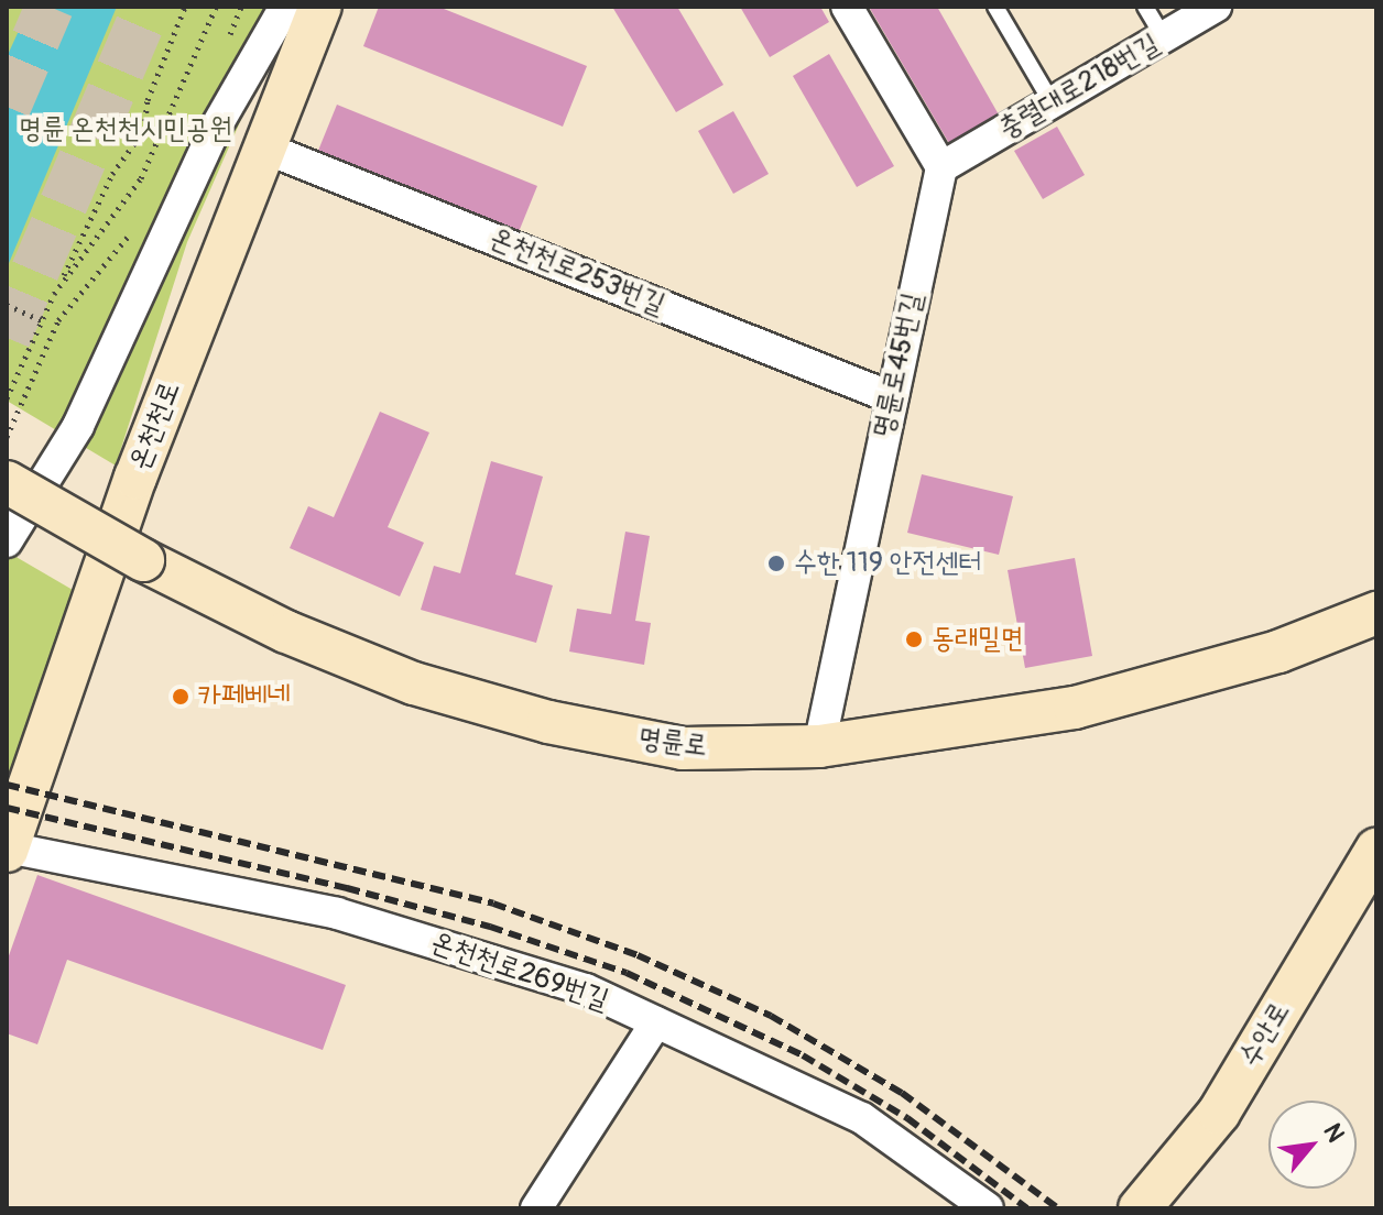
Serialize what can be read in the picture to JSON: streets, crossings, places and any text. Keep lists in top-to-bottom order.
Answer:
{
  "streets": {
    "main road": ["온천천로", "명륜로", "수안로"],
    "street": [
      "충렬대로218번길",
      "온천천로253번길",
      "명륜로45번길",
      "온천천로269번길"
    ]
  },
  "crossings": [
    ["충렬대로218번길", "명륜로45번길"],
    ["온천천로253번길", "명륜로45번길"],
    ["온천천로253번길", "온천천로"],
    ["명륜로45번길", "명륜로"],
    ["온천천로", "온천천로269번길"]
  ],
  "parks": ["명륜 온천천시민공원"],
  "places": ["수한 119 안전센터", "동래밀면", "카페베네"],
  "north": "top right"
}
